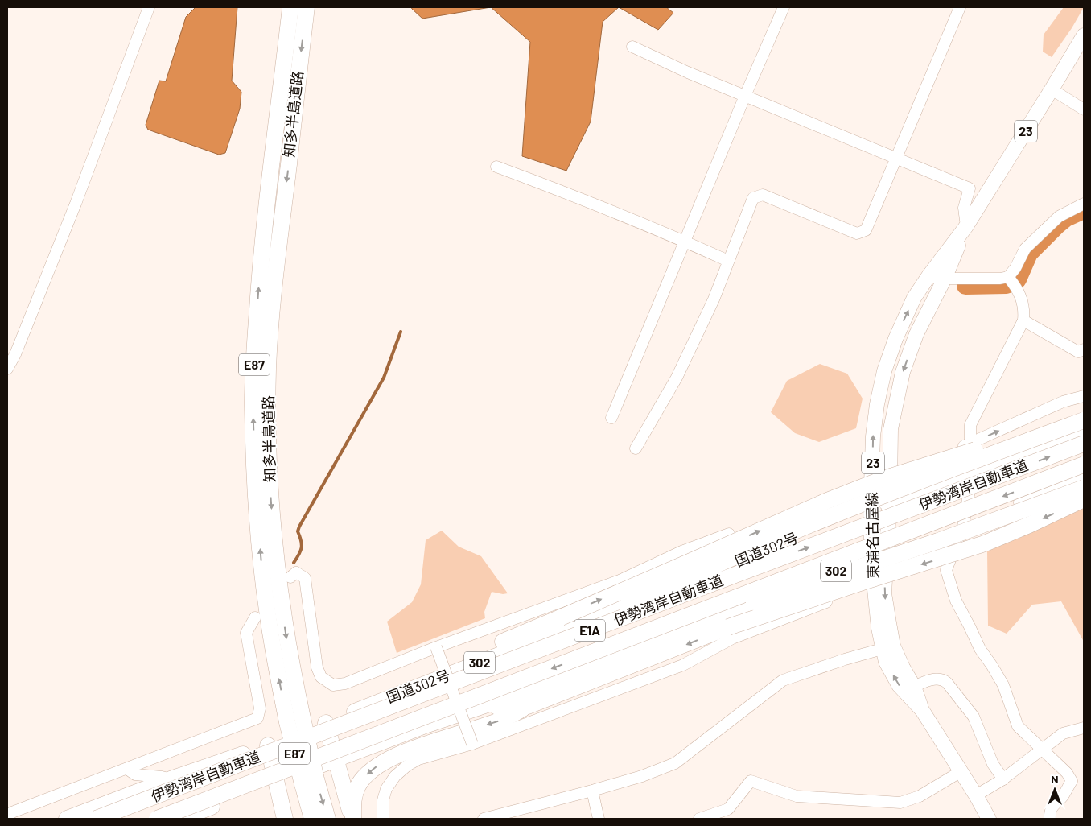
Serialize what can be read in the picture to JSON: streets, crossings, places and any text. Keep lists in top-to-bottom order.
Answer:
{
  "streets": {
    "highway": [
      "知多半島道路",
      "E87",
      "伊勢湾岸自動車道",
      "国道302号",
      "302",
      "E1A"
    ],
    "main road": ["23", "東浦名古屋線"]
  },
  "crossings": [
    ["東浦名古屋線", "国道302号"],
    ["東浦名古屋線", "302"]
  ],
  "north": "top"
}
